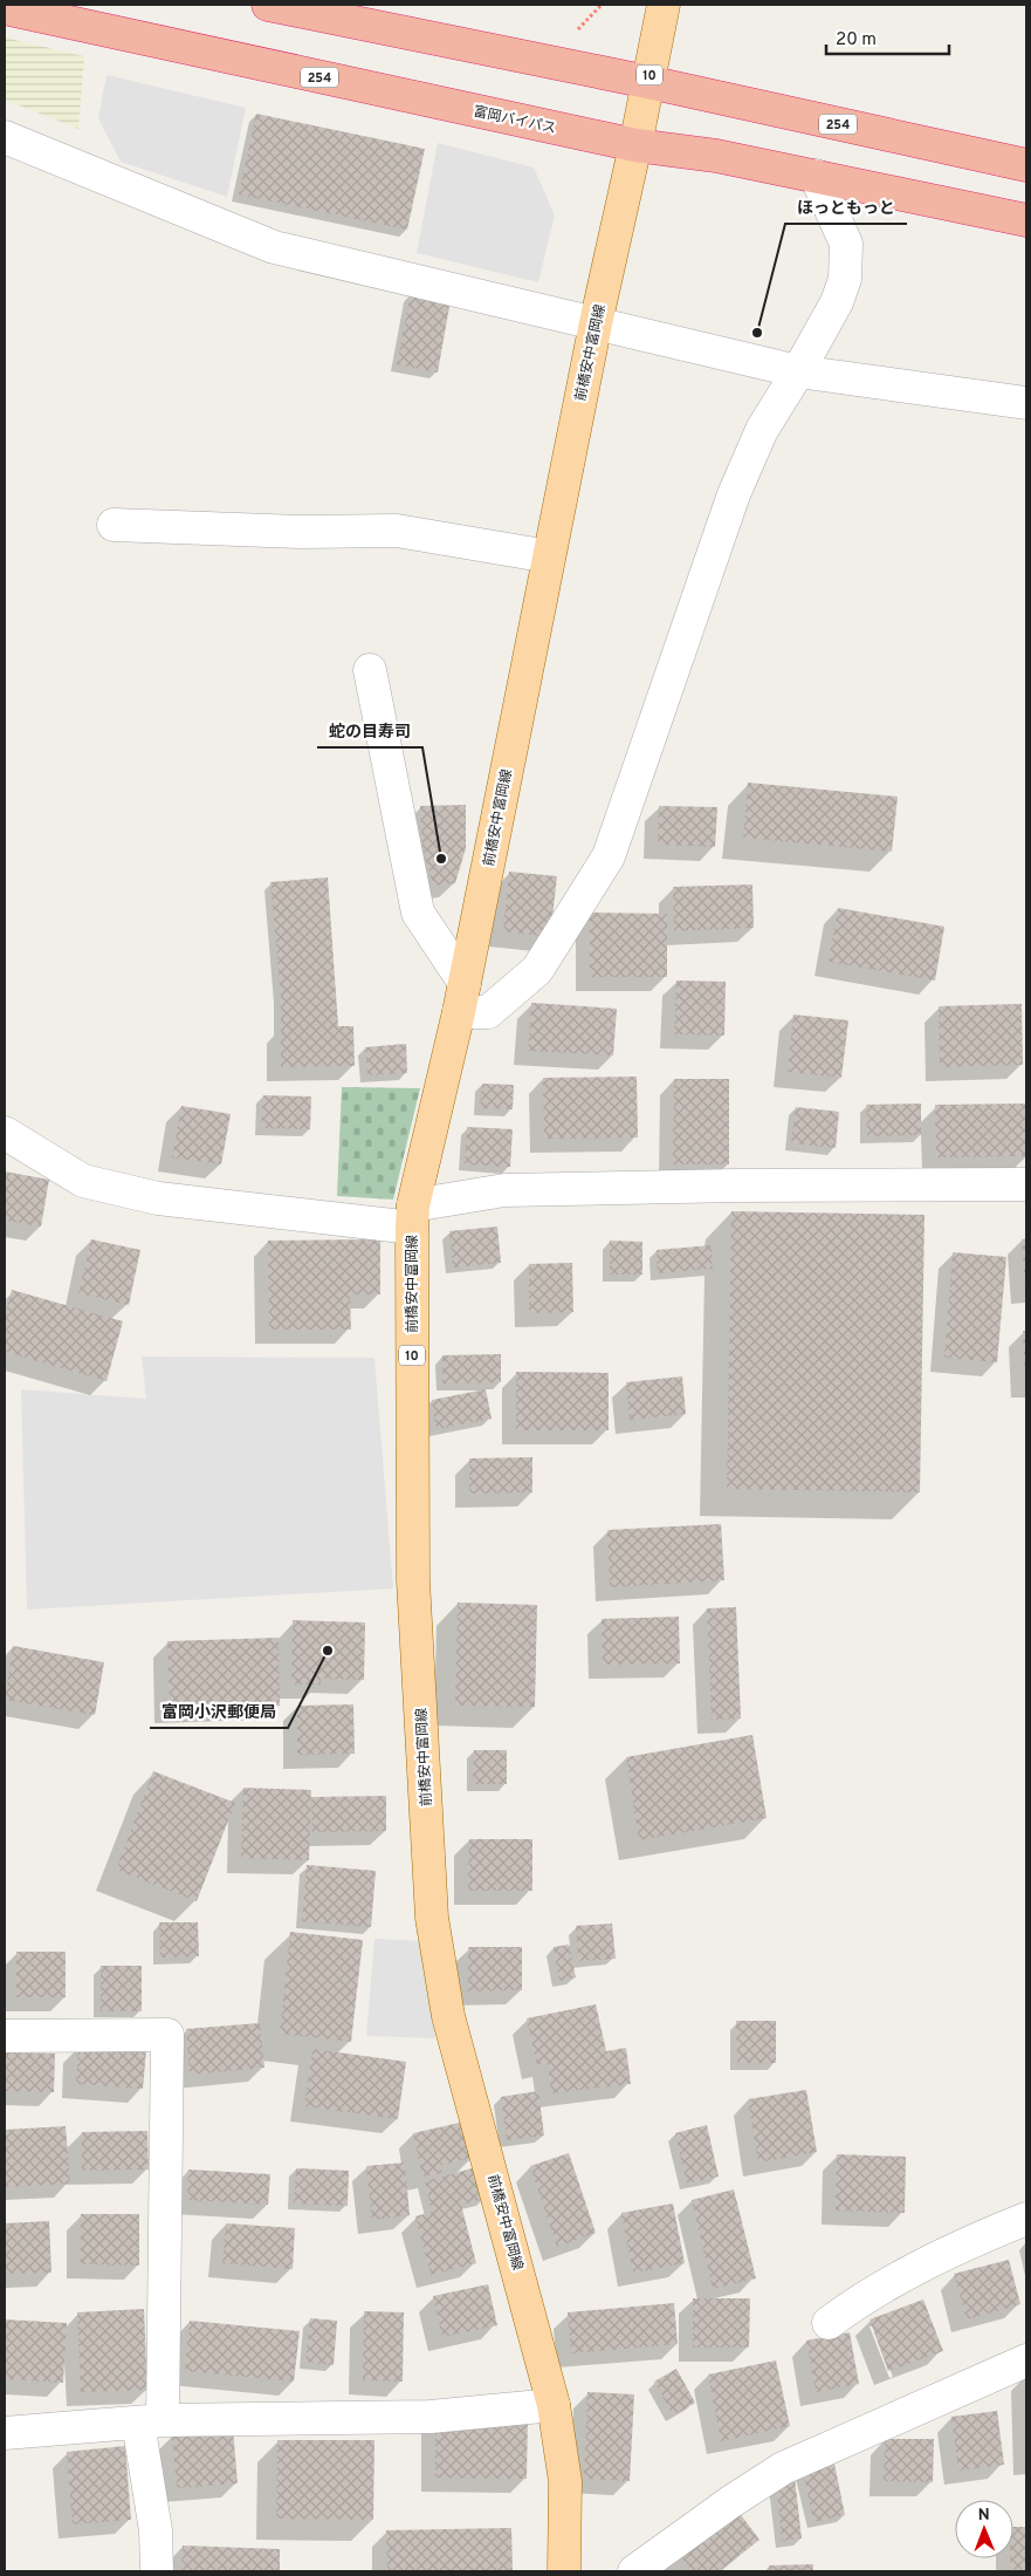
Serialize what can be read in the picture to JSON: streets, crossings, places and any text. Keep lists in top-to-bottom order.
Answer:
{
  "streets": {
    "highway": ["254", "富岡バイパス"],
    "main road": ["10", "前橋安中富岡線"]
  },
  "crossings": [
    ["254", "前橋安中富岡線"],
    ["富岡バイパス", "前橋安中富岡線"]
  ],
  "places": ["ほっともっと", "蛇の目寿司", "富岡小沢郵便局"],
  "scale_bar": "20 m",
  "north": "top"
}
